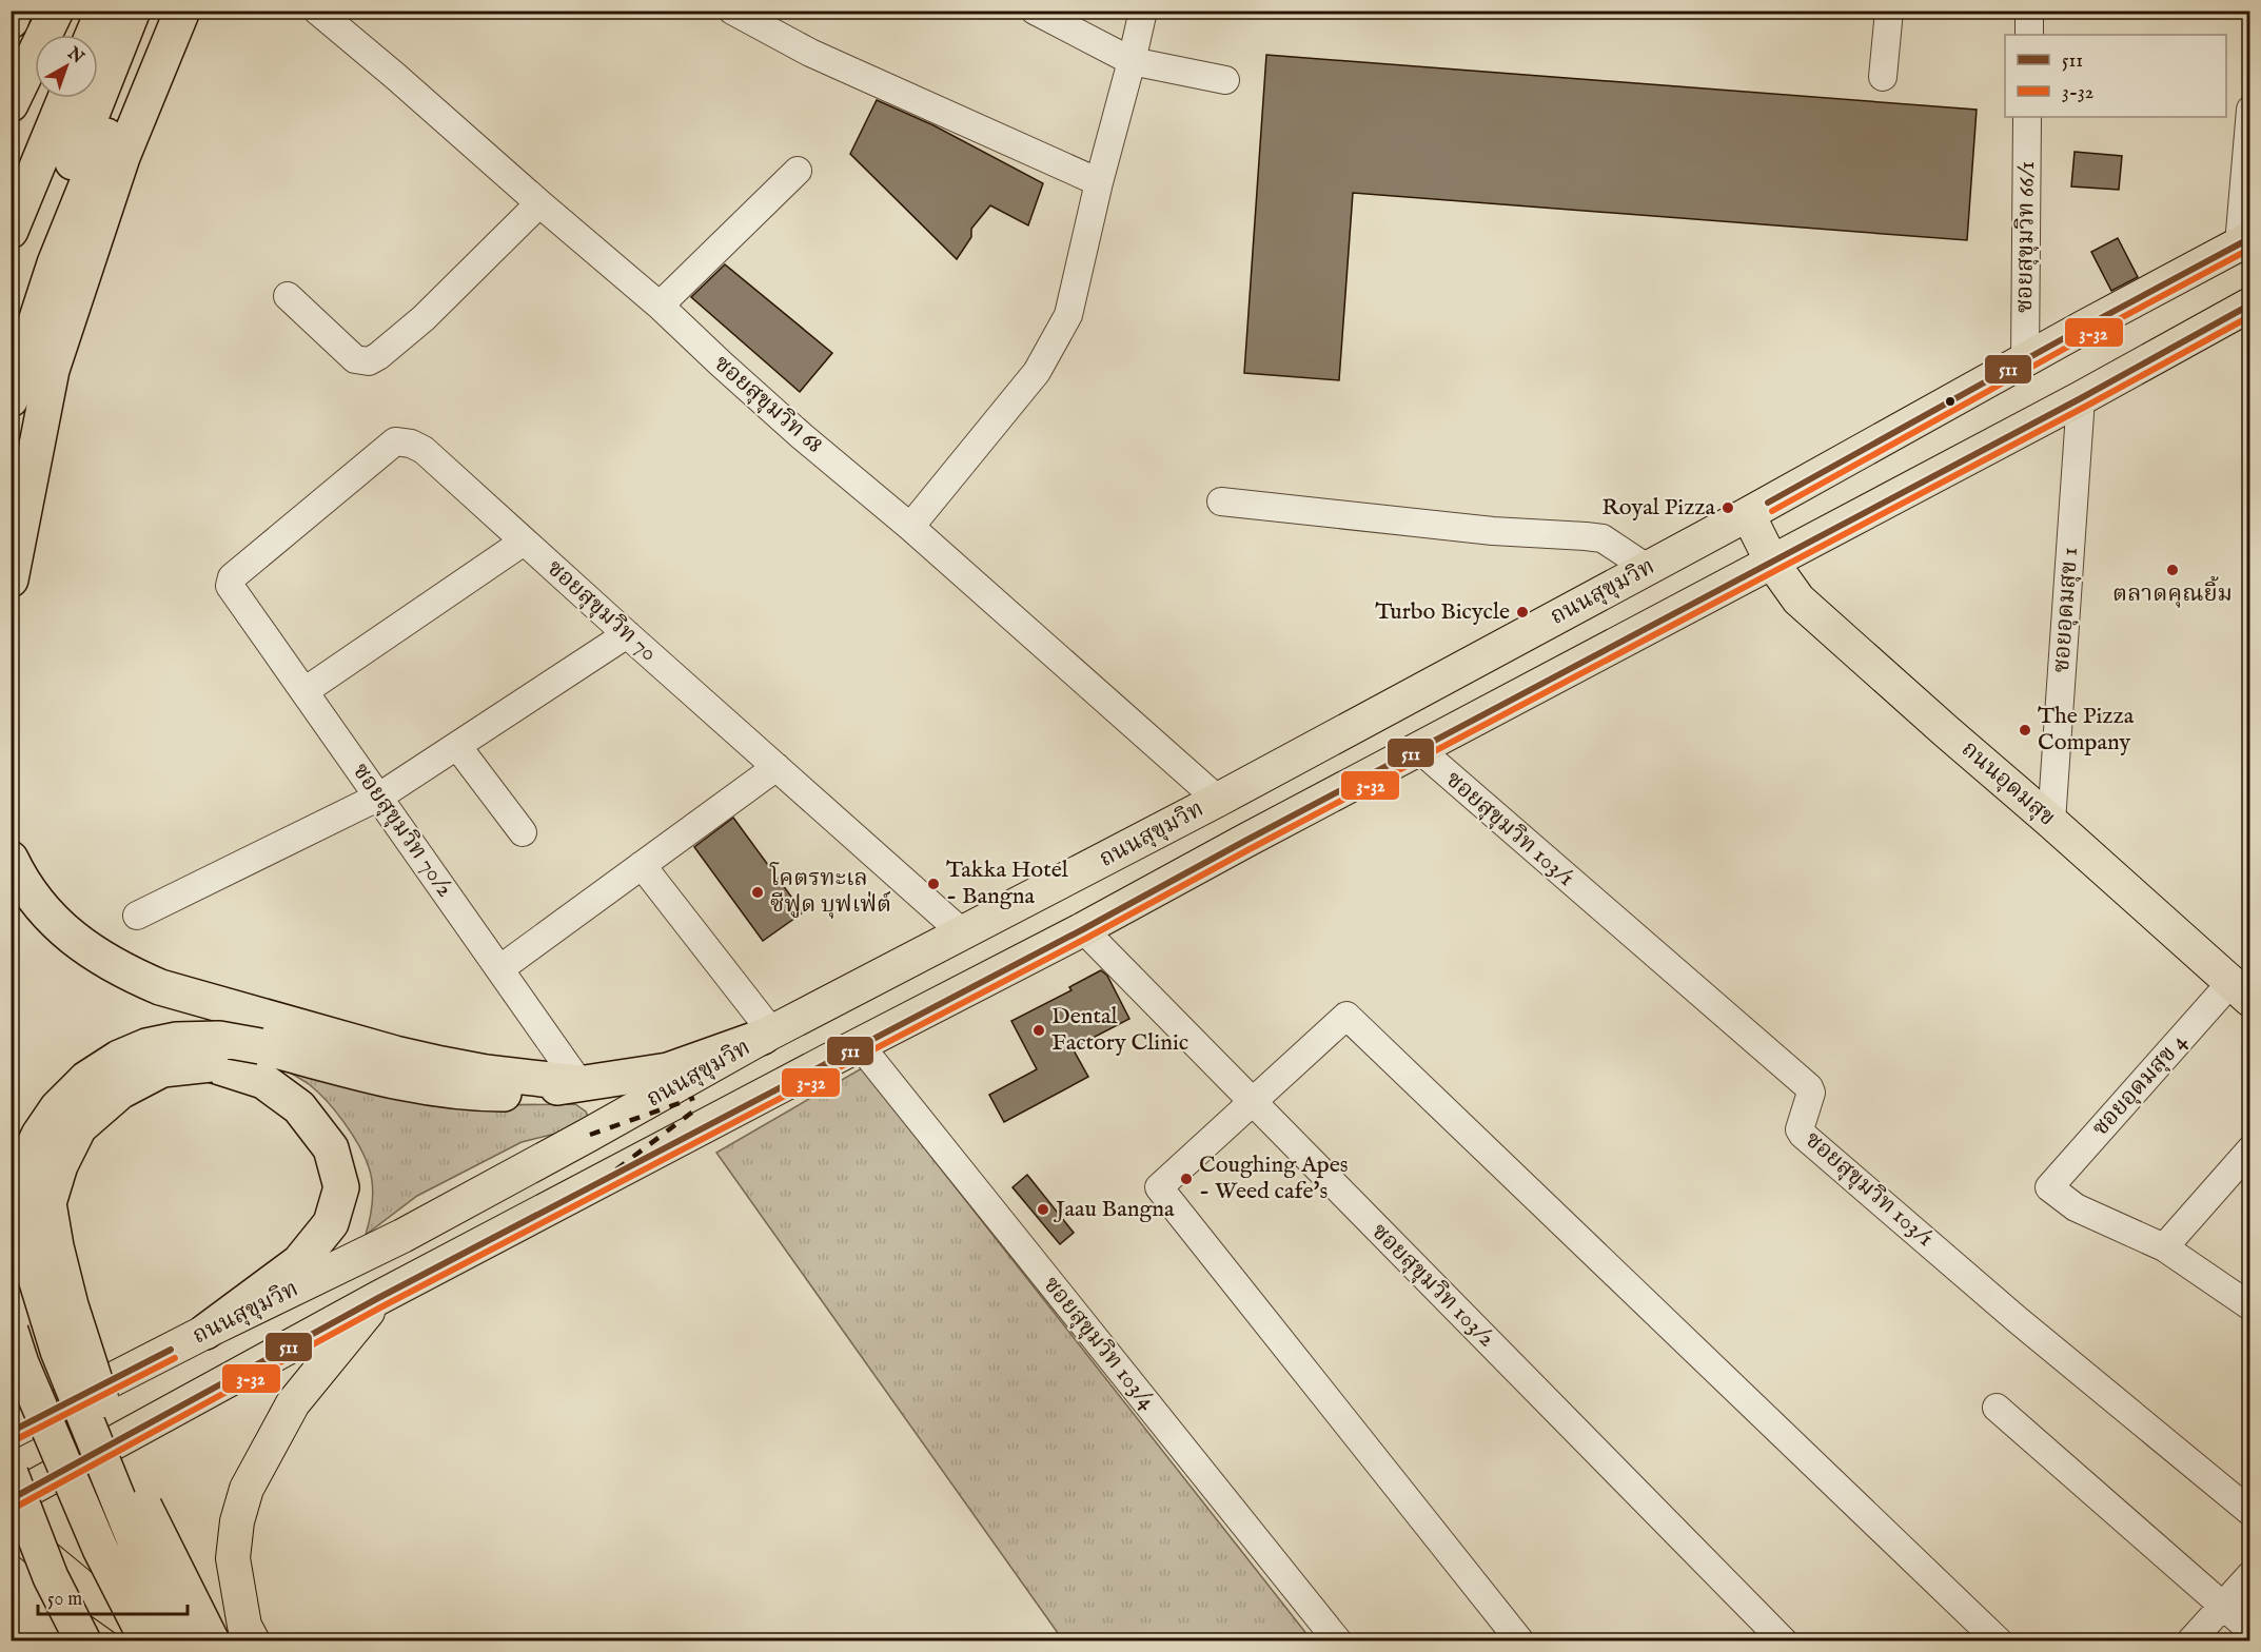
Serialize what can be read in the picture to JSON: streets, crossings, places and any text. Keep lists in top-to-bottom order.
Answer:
{
  "streets": {
    "main road": ["ถนนสุขุมวิท", "ถนนอุดมสุข"],
    "street": [
      "ซอยสุขุมวิท 66/1",
      "ซอยสุขุมวิท 68",
      "ซอยอุดมสุข 1",
      "ซอยสุขุมวิท 70",
      "ซอยสุขุมวิท 103/1",
      "ซอยสุขุมวิท 70/2",
      "ซอยอุดมสุข 4",
      "ซอยสุขุมวิท 103/2",
      "ซอยสุขุมวิท 103/4"
    ]
  },
  "crossings": [
    ["ซอยสุขุมวิท 66/1", "ถนนสุขุมวิท"],
    ["ซอยสุขุมวิท 68", "ถนนสุขุมวิท"],
    ["ถนนสุขุมวิท", "ซอยอุดมสุข 1"],
    ["ถนนสุขุมวิท", "ซอยสุขุมวิท 70"],
    ["ถนนสุขุมวิท", "ถนนอุดมสุข"],
    ["ถนนสุขุมวิท", "ซอยสุขุมวิท 103/1"],
    ["ถนนสุขุมวิท", "ซอยสุขุมวิท 103/2"],
    ["ถนนสุขุมวิท", "ซอยสุขุมวิท 103/4"],
    ["ซอยอุดมสุข 1", "ถนนอุดมสุข"],
    ["ซอยสุขุมวิท 70", "ซอยสุขุมวิท 70/2"],
    ["ถนนอุดมสุข", "ซอยอุดมสุข 4"]
  ],
  "places": [
    "Royal Pizza",
    "ตลาดคุณยิ้ม",
    "Turbo Bicycle",
    "The Pizza Company",
    "Takka Hotel - Bangna",
    "โคตรทะเล ซีฟูด บุฟเฟ่ต์",
    "Dental Factory Clinic",
    "Coughing Apes - Weed cafe's",
    "Jaau Bangna"
  ],
  "lines": ["transit line 511", "transit line 3-32"],
  "legend": ["511", "3-32"],
  "scale_bar": "50 m",
  "north": "top right"
}
